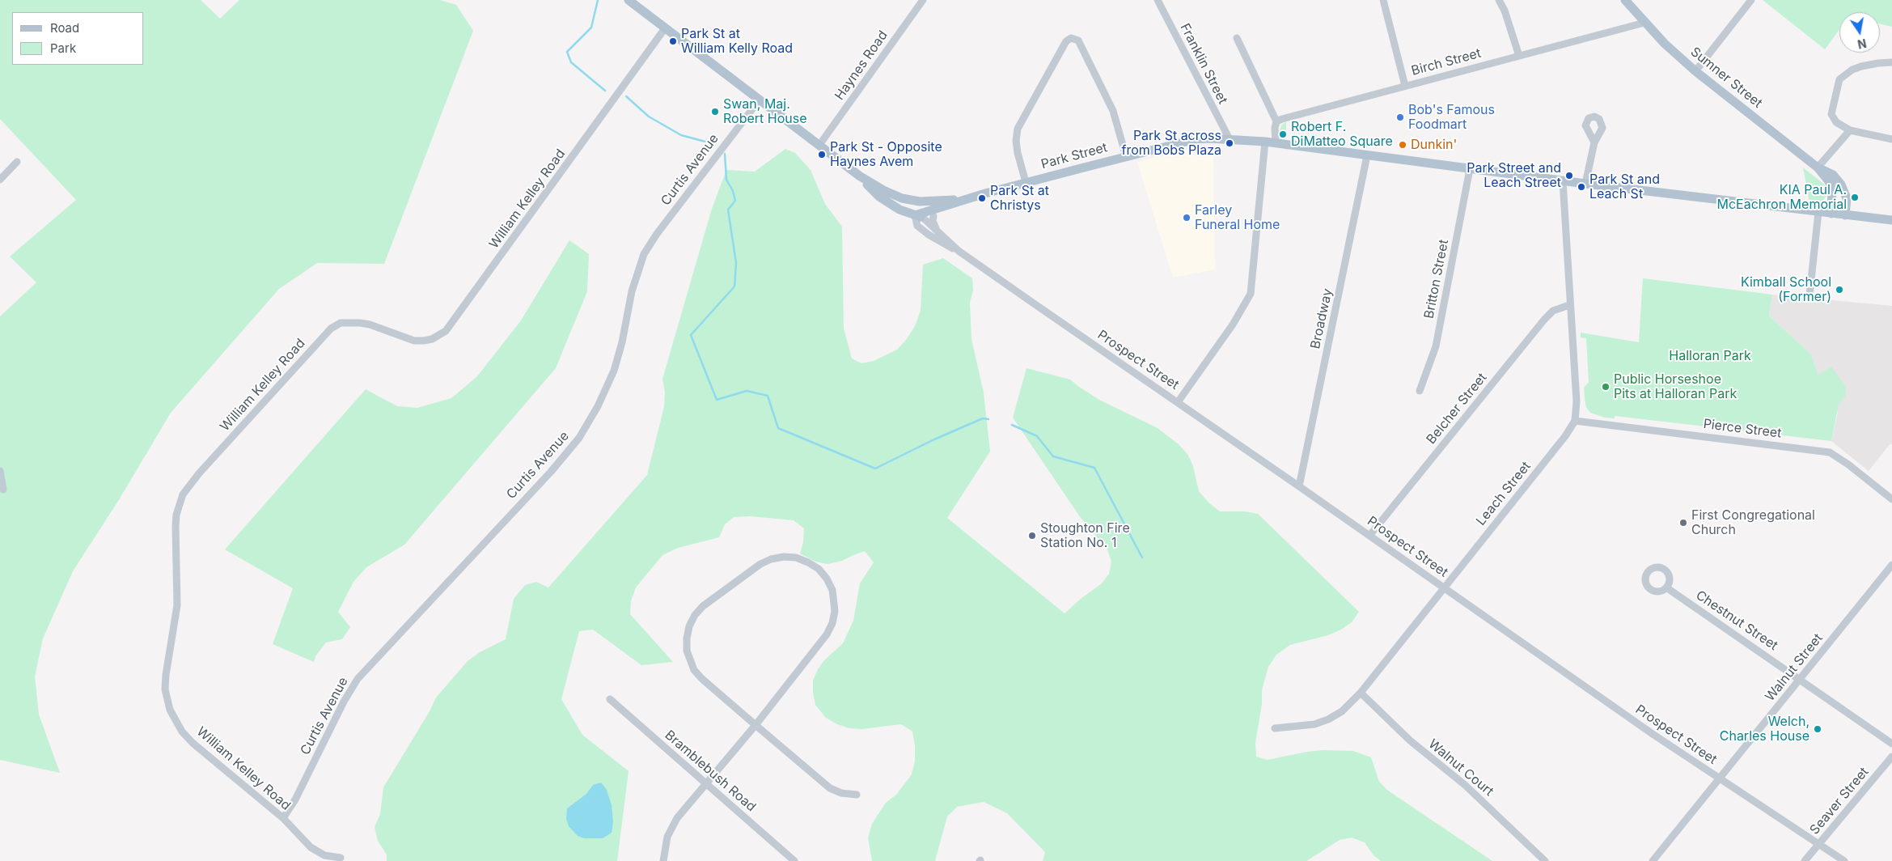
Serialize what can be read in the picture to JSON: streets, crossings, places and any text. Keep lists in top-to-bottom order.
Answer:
{
  "streets": {
    "main road": ["Sumner Street", "Park Street"],
    "street": [
      "Birch Street",
      "Franklin Street",
      "Haynes Road",
      "Curtis Avenue",
      "William Kelley Road",
      "Britton Street",
      "Broadway",
      "Prospect Street",
      "Belcher Street",
      "Pierce Street",
      "Leach Street",
      "Chestnut Street",
      "Walnut Street",
      "Walnut Court",
      "Bramblebush Road",
      "Seaver Street"
    ]
  },
  "crossings": [
    ["Birch Street", "Sumner Street"],
    ["Franklin Street", "Park Street"],
    ["Haynes Road", "Park Street"],
    ["Sumner Street", "Park Street"],
    ["Park Street", "Curtis Avenue"],
    ["Park Street", "William Kelley Road"],
    ["Park Street", "Britton Street"],
    ["Park Street", "Broadway"],
    ["Park Street", "Prospect Street"],
    ["Curtis Avenue", "William Kelley Road"],
    ["Broadway", "Prospect Street"],
    ["Prospect Street", "Belcher Street"],
    ["Prospect Street", "Leach Street"],
    ["Prospect Street", "Walnut Street"],
    ["Prospect Street", "Seaver Street"],
    ["Pierce Street", "Leach Street"],
    ["Leach Street", "Walnut Court"],
    ["Chestnut Street", "Walnut Street"]
  ],
  "parks": ["Halloran Park"],
  "places": [
    "Park St at William Kelly Road",
    "Swan, Maj. Robert House",
    "Bob's Famous Foodmart",
    "Robert F. DiMatteo Square",
    "Park St across from Bobs Plaza",
    "Dunkin'",
    "Park St - Opposite Haynes Avem",
    "Park Street and Leach Street",
    "Park St and Leach St",
    "KIA Paul A. McEachron Memorial",
    "Park St at Christys",
    "Farley Funeral Home",
    "Kimball School (Former)",
    "Public Horseshoe Pits at Halloran Park",
    "First Congregational Church",
    "Stoughton Fire Station No. 1",
    "Welch, Charles House"
  ],
  "legend": ["Road", "Park"],
  "north": "bottom"
}
